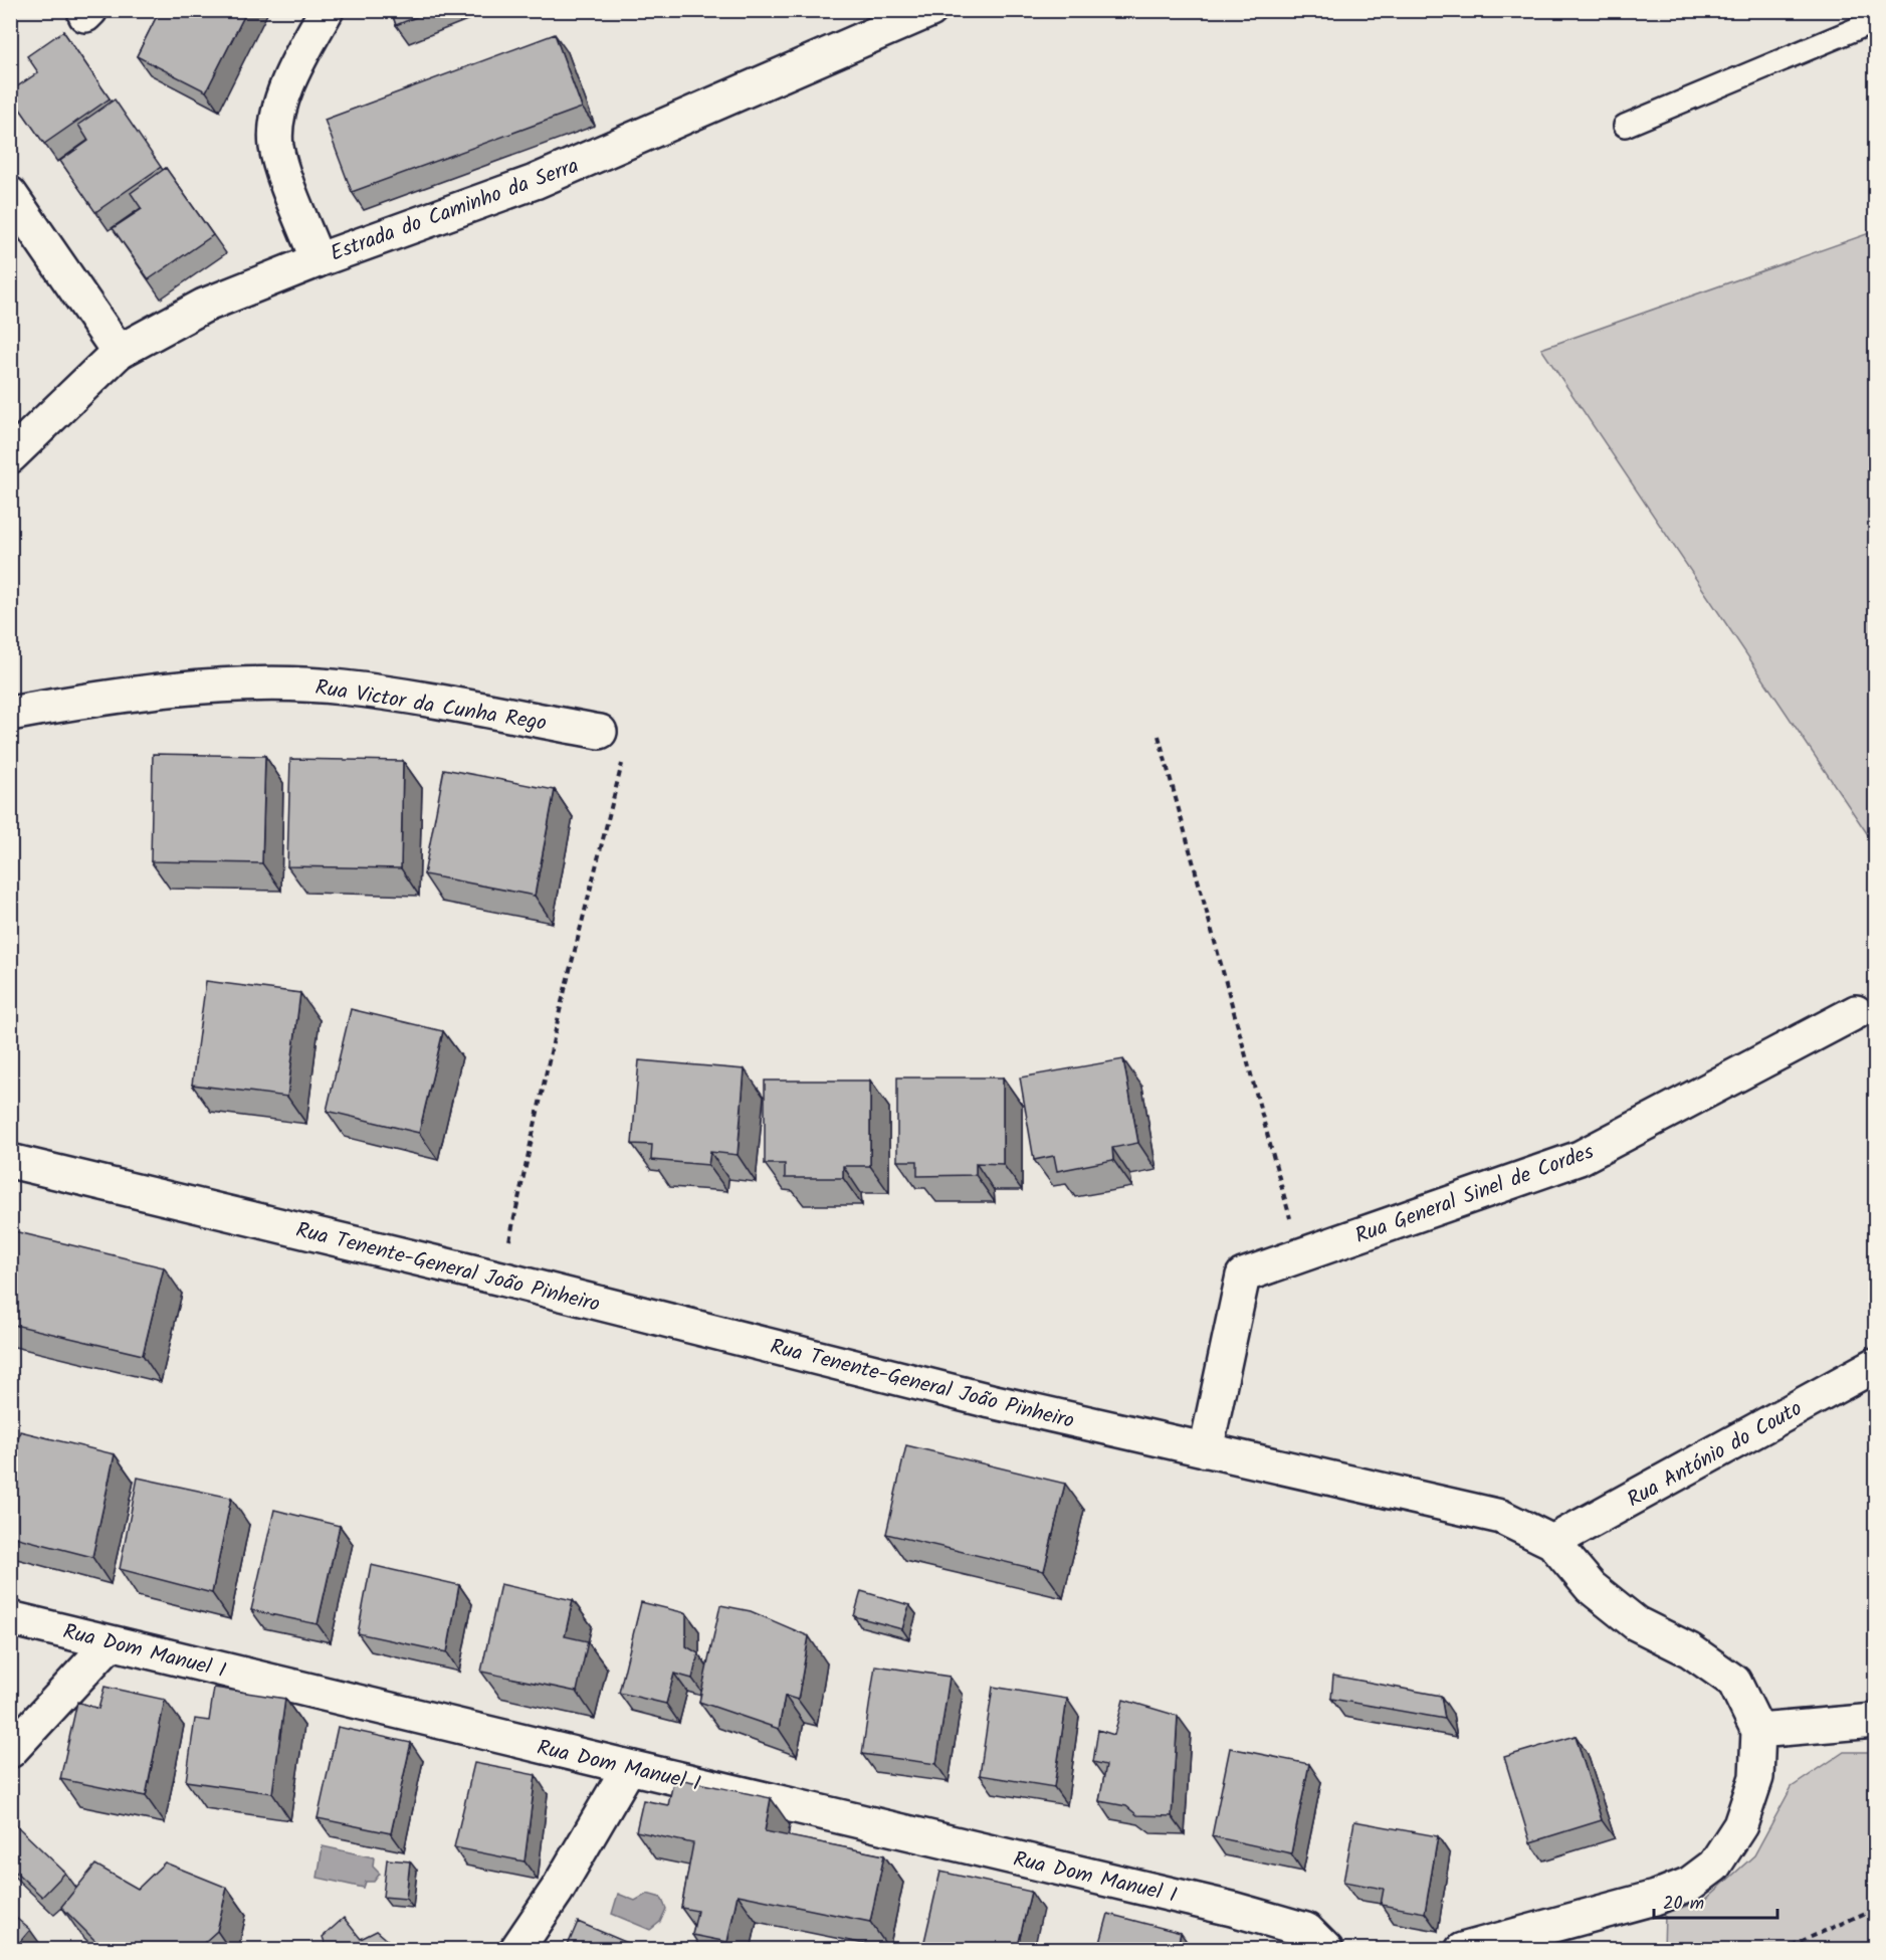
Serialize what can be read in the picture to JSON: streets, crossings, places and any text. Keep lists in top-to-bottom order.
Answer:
{
  "streets": {
    "street": [
      "Estrada do Caminho da Serra",
      "Rua Victor da Cunha Rego",
      "Rua General Sinel de Cordes",
      "Rua Tenente-General João Pinheiro",
      "Rua António do Couto",
      "Rua Dom Manuel I"
    ]
  },
  "crossings": [
    ["Rua General Sinel de Cordes", "Rua Tenente-General João Pinheiro"],
    ["Rua Tenente-General João Pinheiro", "Rua António do Couto"]
  ],
  "scale_bar": "20 m"
}
